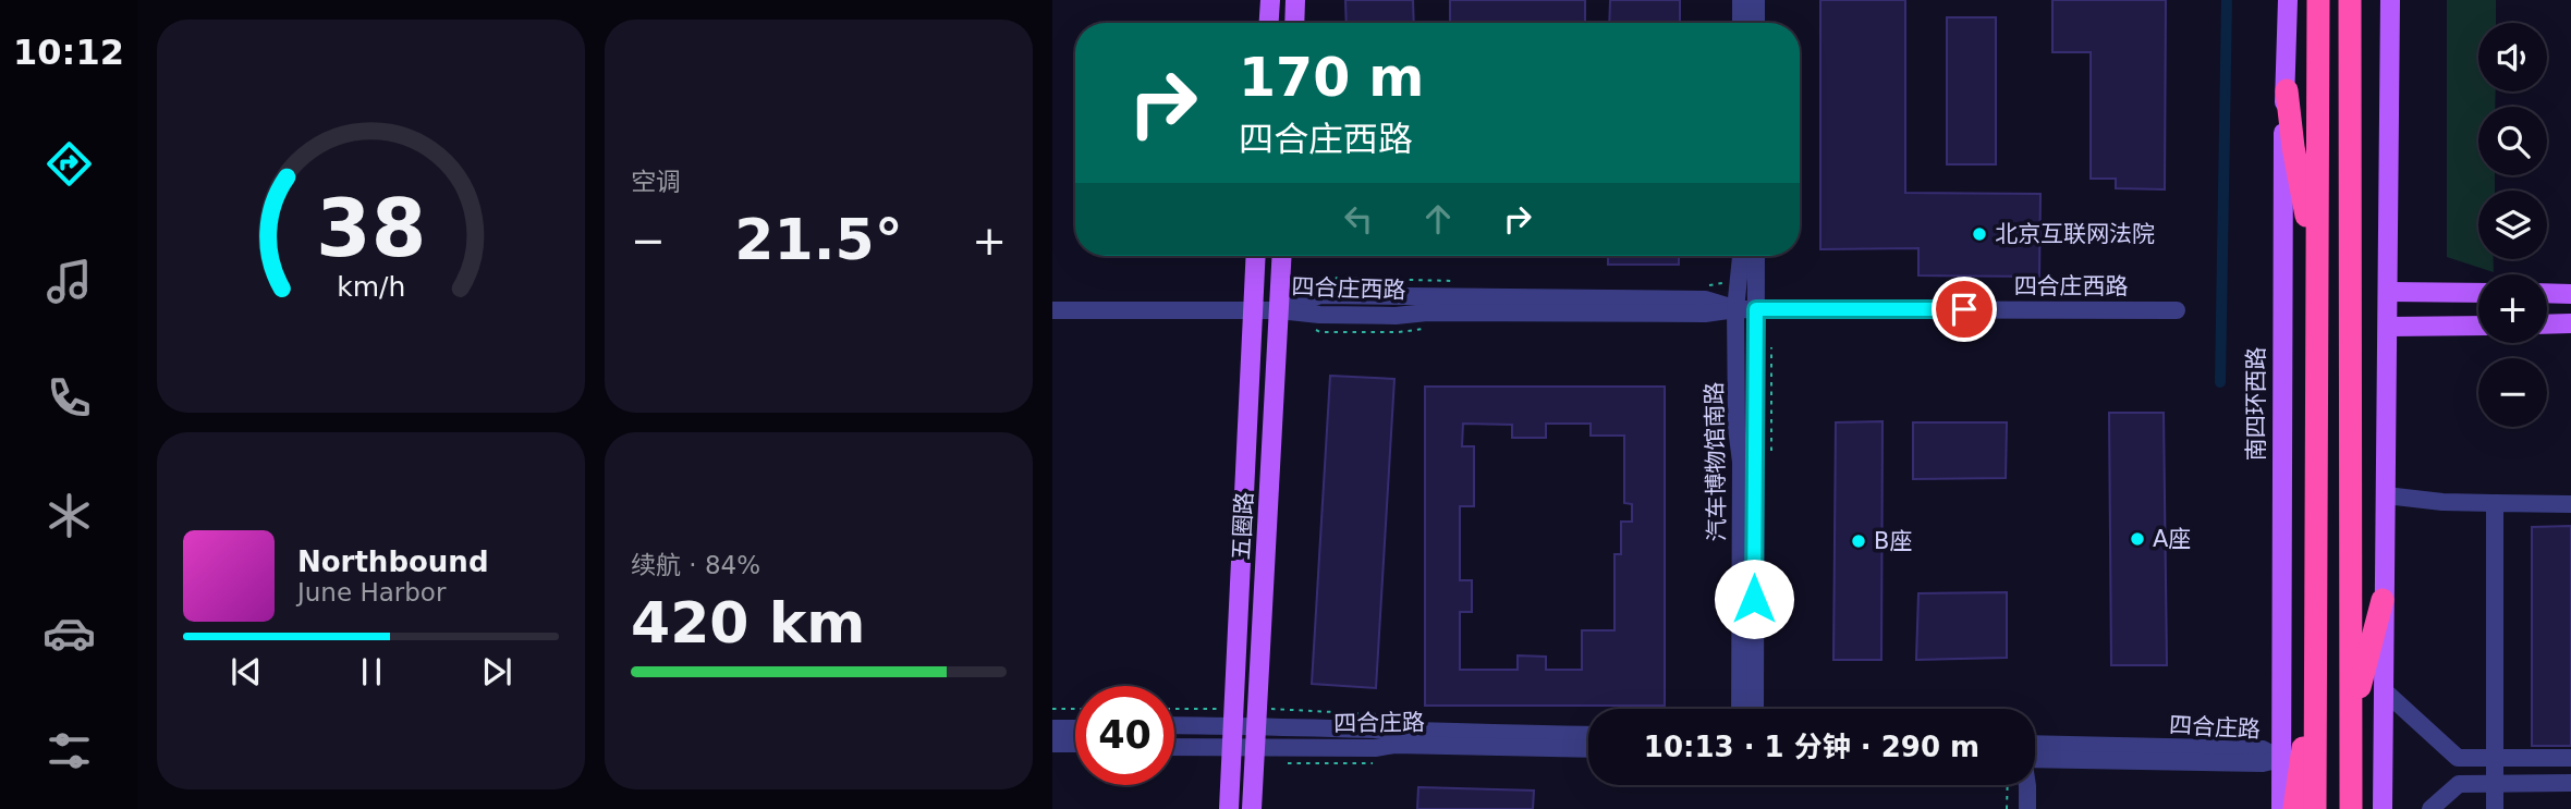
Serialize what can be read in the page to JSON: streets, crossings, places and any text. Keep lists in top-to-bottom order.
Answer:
{
  "streets": {
    "main road": ["南四环西路", "五圈路"],
    "street": ["四合庄西路", "汽车博物馆南路", "四合庄路"]
  },
  "crossings": [
    ["四合庄西路", "汽车博物馆南路"],
    ["四合庄西路", "五圈路"],
    ["南四环西路", "四合庄路"],
    ["五圈路", "四合庄路"]
  ],
  "places": ["北京互联网法院", "A座", "B座"],
  "page": {
    "tabs": "10:12",
    "tile": [
      "空调",
      ["续航 · 84%", "420 km"]
    ],
    "map_buttons": ["+", "−"],
    "turn": ["170 m", "四合庄西路"],
    "heat": ["−", "21.5°", "+"],
    "song": ["Northbound", "June Harbor"],
    "limit": "40",
    "trip": "10:13 · 1 分钟 · 290 m",
    "gauge": ["38", "km/h"]
  }
}
